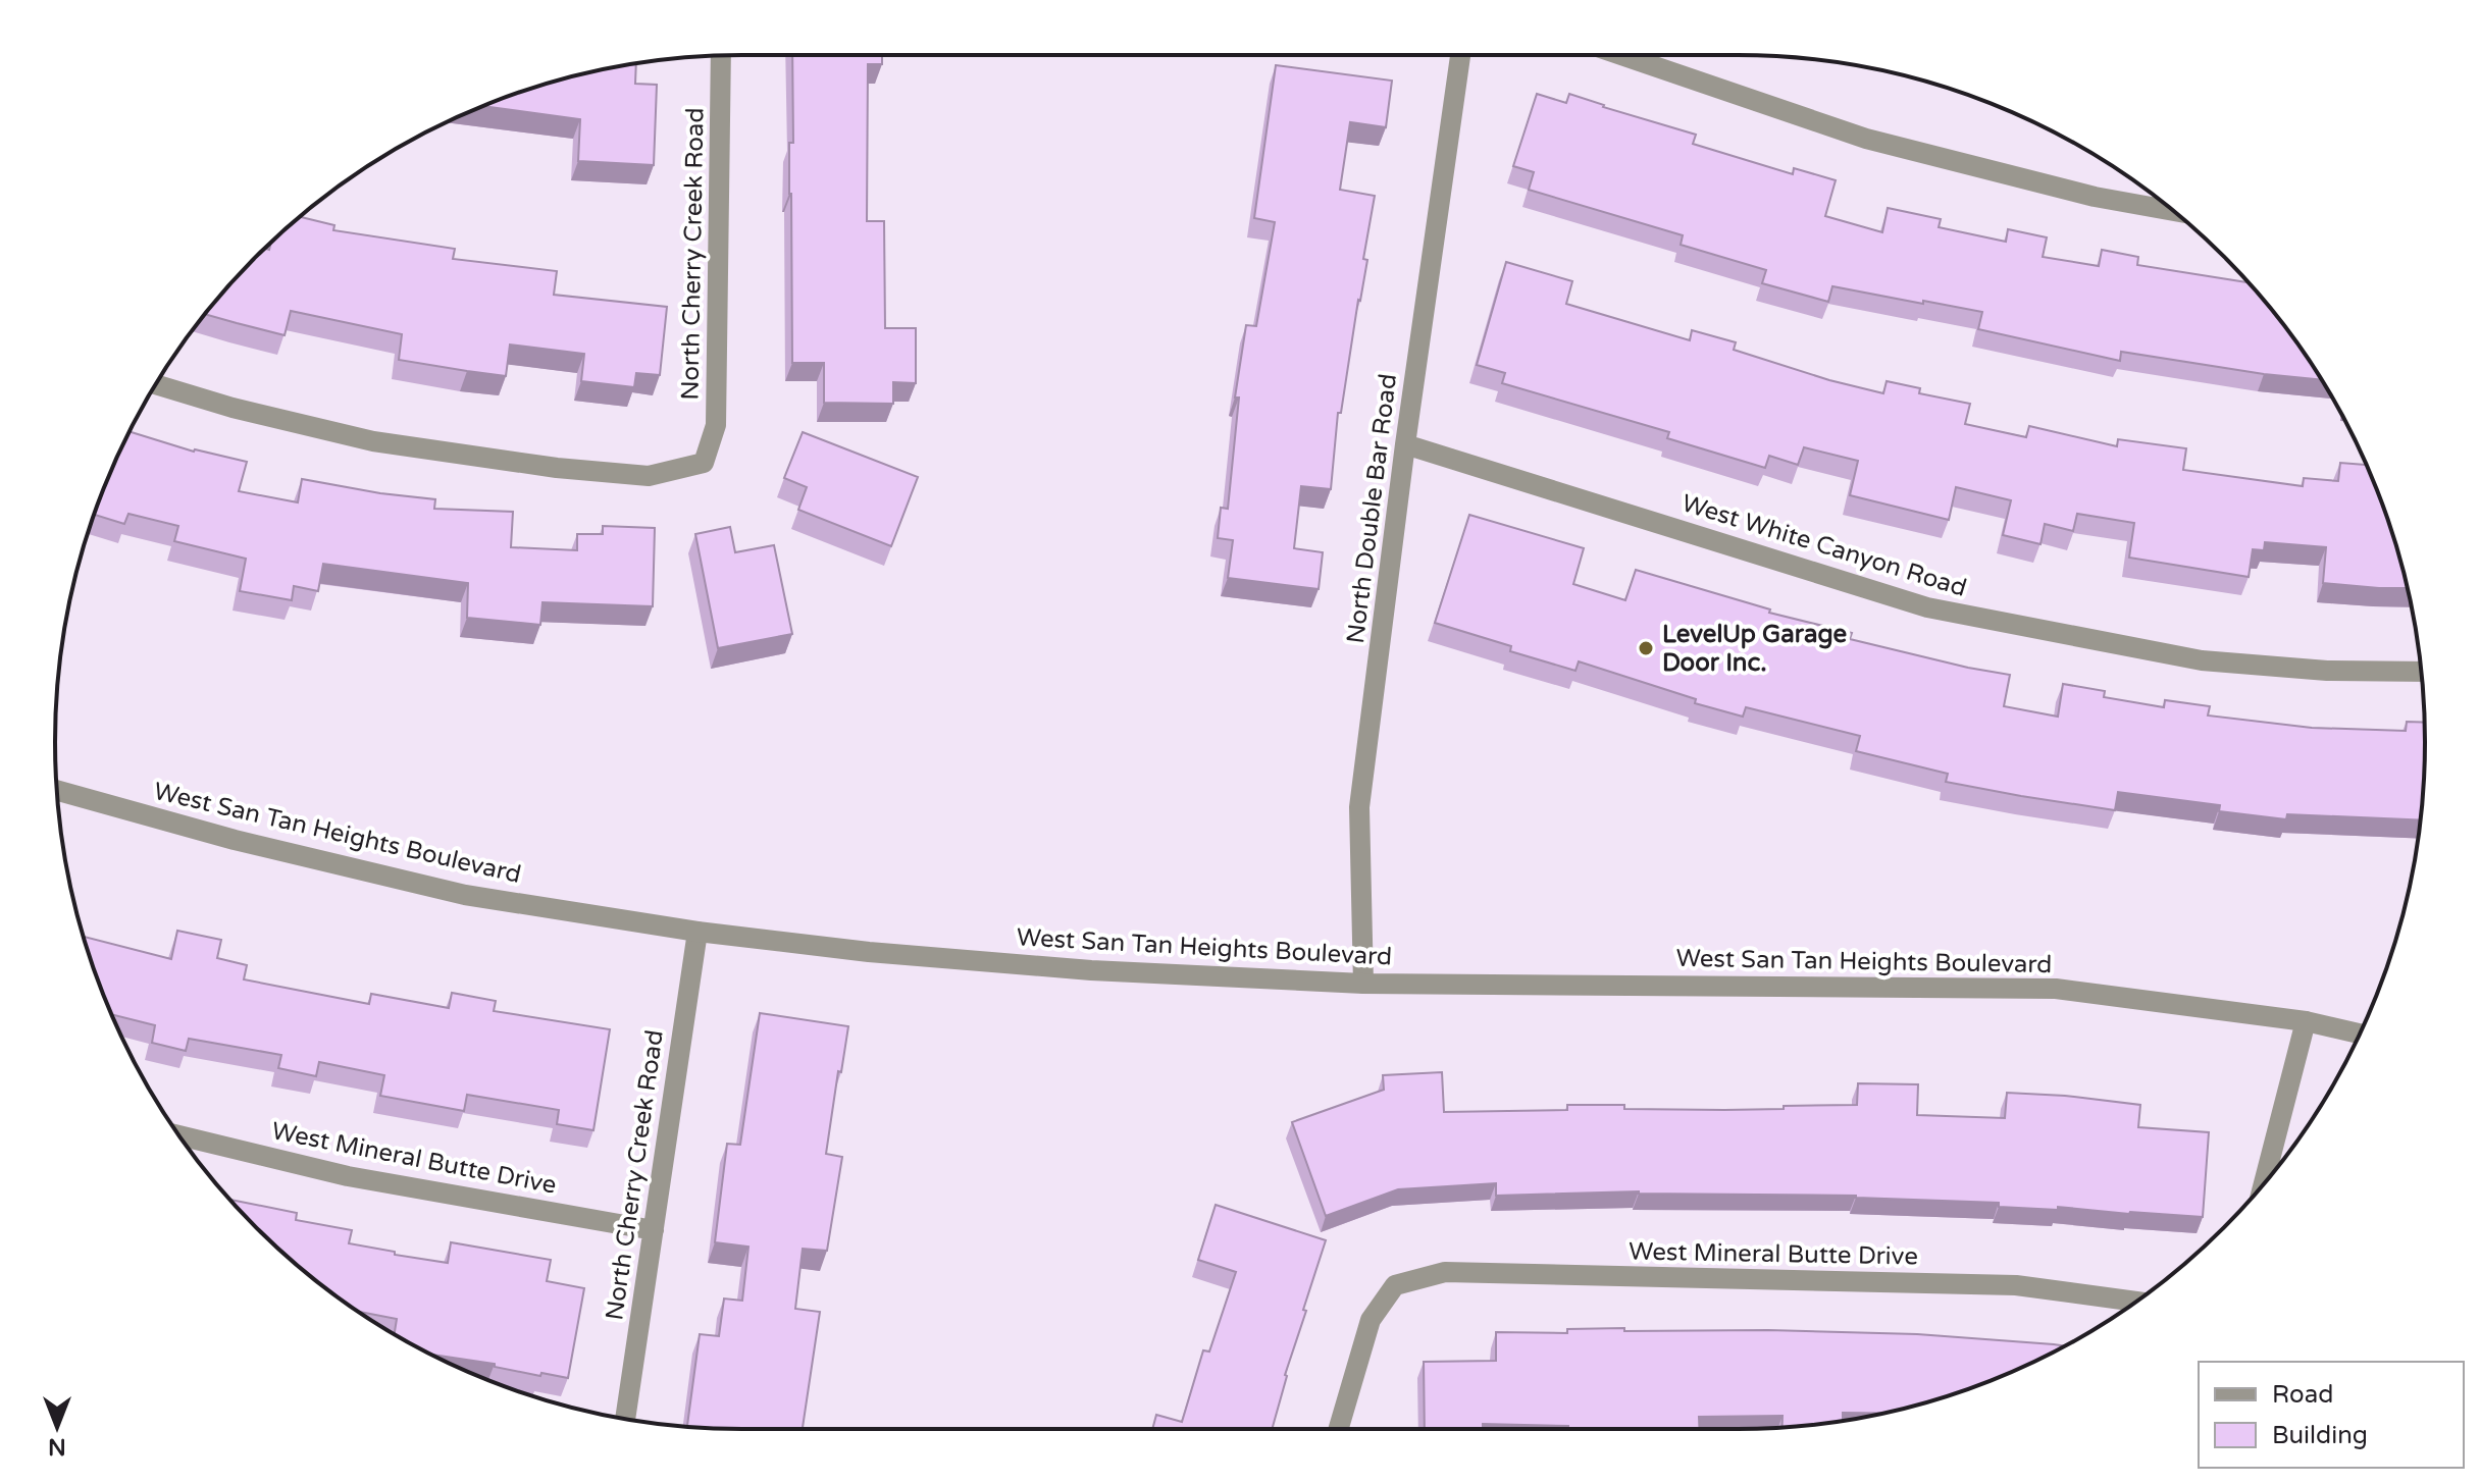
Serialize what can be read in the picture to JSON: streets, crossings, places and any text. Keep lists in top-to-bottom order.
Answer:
{
  "streets": {
    "street": [
      "North Cherry Creek Road",
      "North Double Bar Road",
      "West White Canyon Road",
      "West San Tan Heights Boulevard",
      "West Mineral Butte Drive"
    ]
  },
  "crossings": [
    ["North Cherry Creek Road", "West San Tan Heights Boulevard"],
    ["North Cherry Creek Road", "West Mineral Butte Drive"],
    ["North Double Bar Road", "West White Canyon Road"],
    ["North Double Bar Road", "West San Tan Heights Boulevard"]
  ],
  "places": ["LevelUp Garage Door Inc."],
  "legend": ["Road", "Building"],
  "north": "bottom"
}
